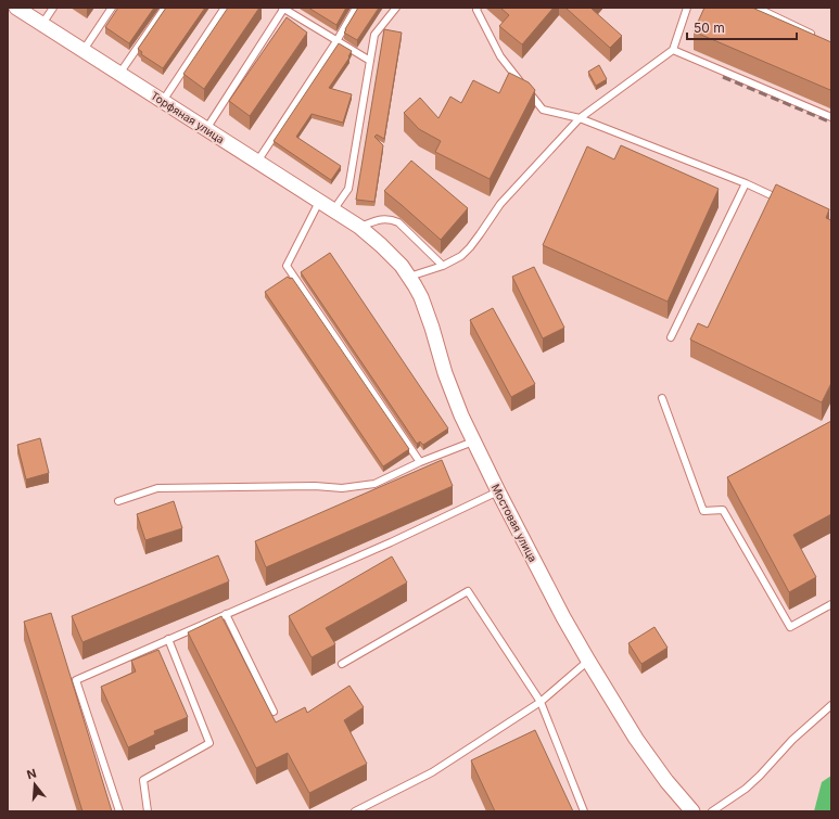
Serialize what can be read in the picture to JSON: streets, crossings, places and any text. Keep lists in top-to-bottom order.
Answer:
{
  "streets": {
    "street": ["Торфяная улица", "Мостовая улица"]
  },
  "crossings": [
    ["Торфяная улица", "Мостовая улица"]
  ],
  "scale_bar": "50 m",
  "north": "top"
}
